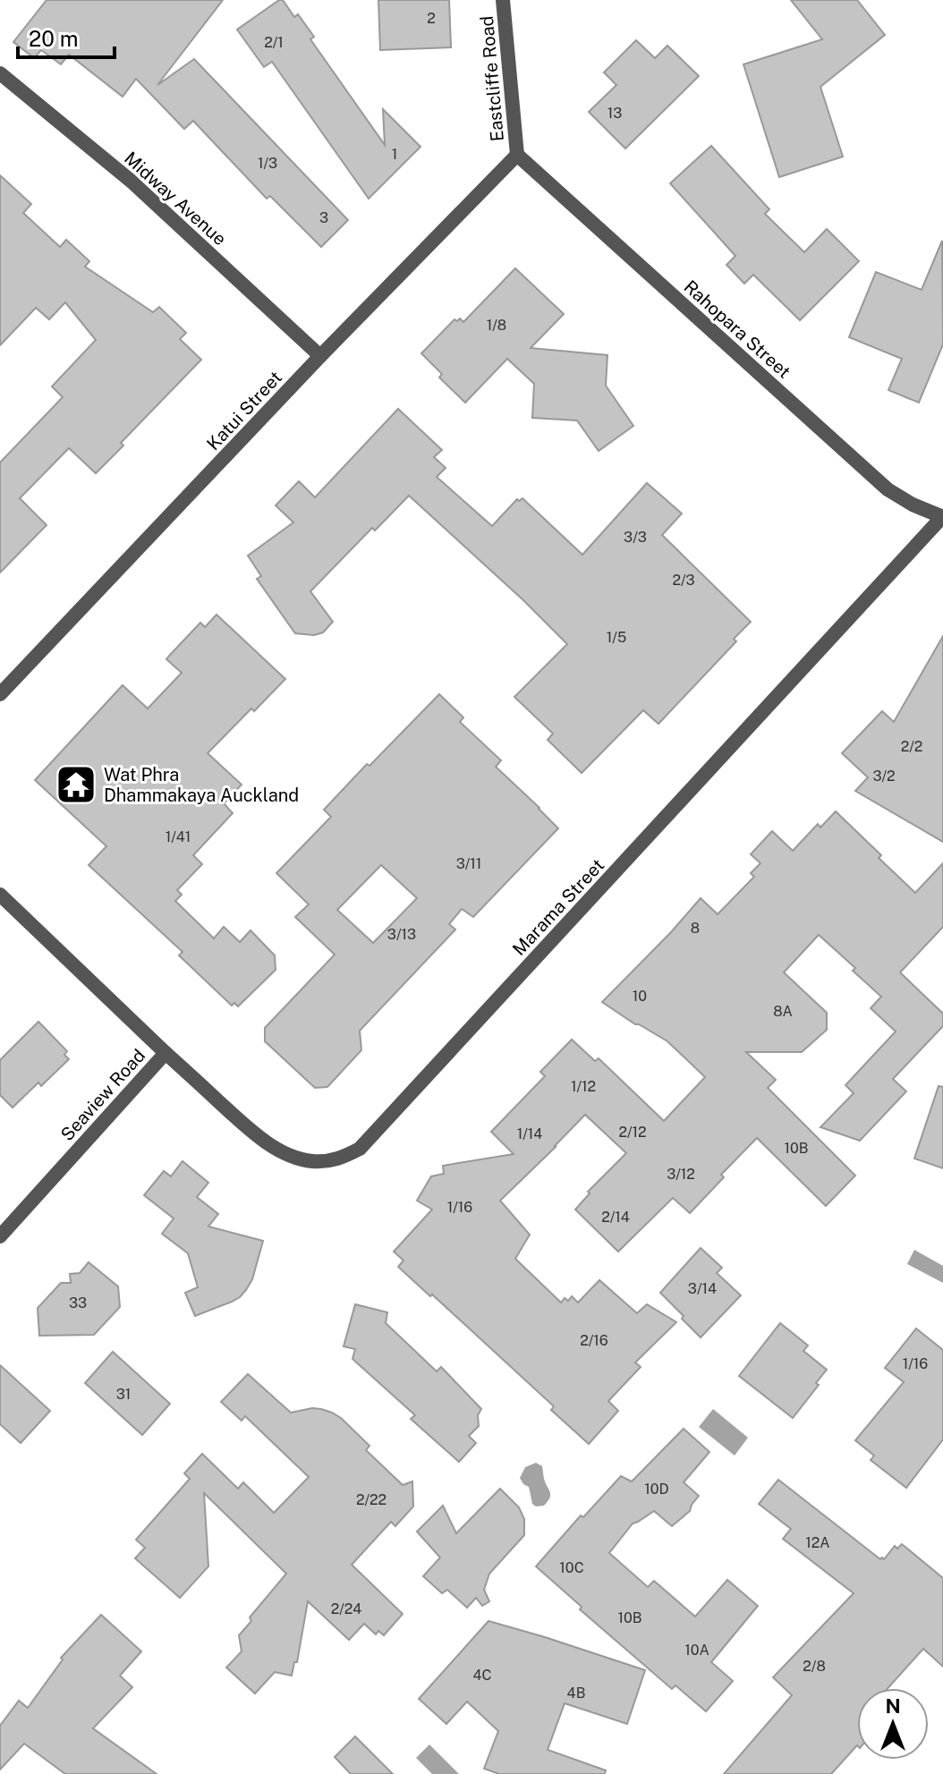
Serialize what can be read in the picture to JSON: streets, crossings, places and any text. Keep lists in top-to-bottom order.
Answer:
{
  "streets": {
    "street": [
      "Eastcliffe Road",
      "Midway Avenue",
      "Rahopara Street",
      "Katui Street",
      "Marama Street",
      "Seaview Road"
    ]
  },
  "crossings": [
    ["Eastcliffe Road", "Rahopara Street"],
    ["Eastcliffe Road", "Katui Street"],
    ["Midway Avenue", "Katui Street"],
    ["Rahopara Street", "Katui Street"],
    ["Rahopara Street", "Marama Street"],
    ["Marama Street", "Seaview Road"]
  ],
  "places": {
    "temple": ["Wat Phra Dhammakaya Auckland"]
  },
  "house_numbers": [
    "2",
    "2/1",
    "13",
    "1",
    "1/3",
    "3",
    "1/8",
    "3/3",
    "2/3",
    "1/5",
    "2/2",
    "3/2",
    "1/41",
    "3/11",
    "8",
    "3/13",
    "10",
    "8A",
    "1/12",
    "2/12",
    "1/14",
    "10B",
    "3/12",
    "1/16",
    "2/14",
    "3/14",
    "33",
    "2/16",
    "1/16",
    "31",
    "10D",
    "2/22",
    "12A",
    "10C",
    "2/24",
    "10B",
    "10A",
    "2/8",
    "4C",
    "4B"
  ],
  "scale_bar": "20 m",
  "north": "top"
}
